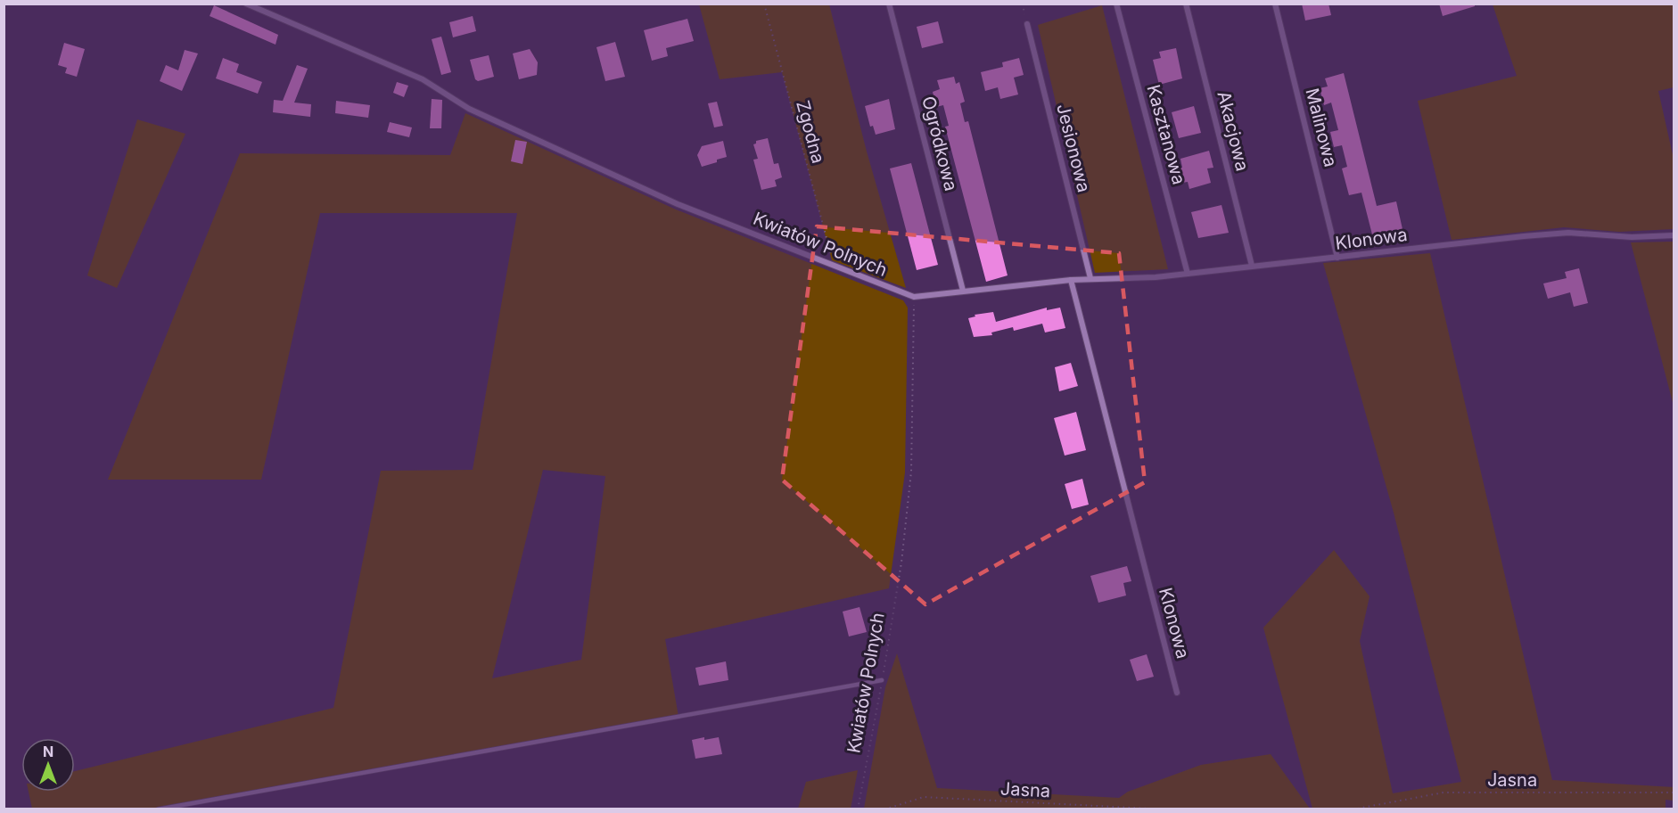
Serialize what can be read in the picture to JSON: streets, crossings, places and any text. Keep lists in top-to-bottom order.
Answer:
{
  "streets": {
    "street": [
      "Malinowa",
      "Akacjowa",
      "Kasztanowa",
      "Ogródkowa",
      "Jesionowa",
      "Klonowa",
      "Kwiatów Polnych"
    ],
    "path": ["Zgodna", "Jasna"]
  },
  "crossings": [
    ["Malinowa", "Klonowa"],
    ["Akacjowa", "Klonowa"],
    ["Zgodna", "Kwiatów Polnych"],
    ["Kasztanowa", "Klonowa"],
    ["Ogródkowa", "Klonowa"],
    ["Jesionowa", "Klonowa"],
    ["Klonowa", "Kwiatów Polnych"]
  ],
  "north": "top"
}
